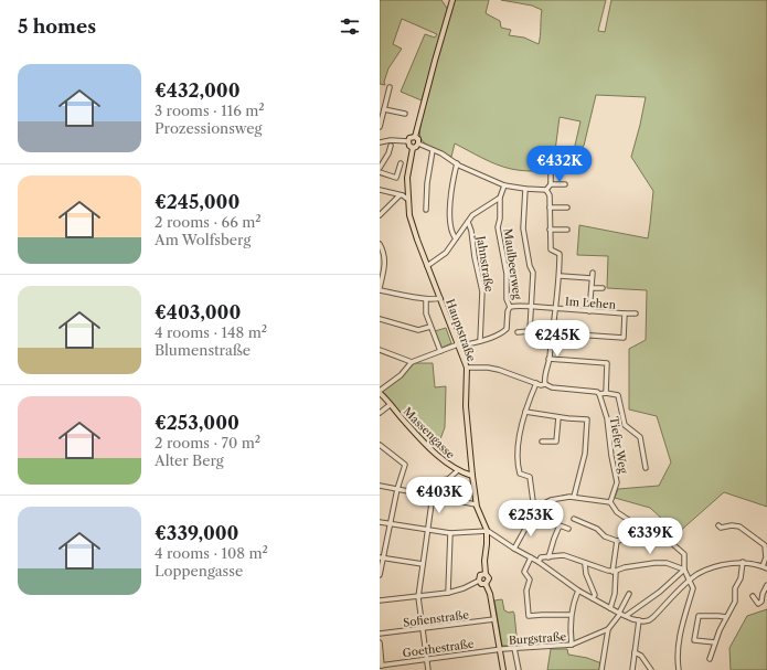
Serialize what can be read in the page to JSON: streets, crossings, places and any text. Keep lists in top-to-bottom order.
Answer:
{
  "streets": {
    "main road": ["Hauptstraße", "Massengasse"],
    "street": [
      "Jahnstraße",
      "Maulbeerweg",
      "Im Lehen",
      "Tiefer Weg",
      "Sofienstraße",
      "Burgstraße",
      "Goethestraße"
    ]
  },
  "crossings": [
    ["Jahnstraße", "Maulbeerweg"],
    ["Maulbeerweg", "Im Lehen"],
    ["Hauptstraße", "Massengasse"],
    ["Burgstraße", "Goethestraße"]
  ],
  "page": {
    "heading": "5 homes",
    "list": [
      {
        "name": "€432,000",
        "note": "3 rooms · 116 m² · Prozessionsweg"
      },
      {
        "name": "€245,000",
        "note": "2 rooms · 66 m² · Am Wolfsberg"
      },
      {
        "name": "€403,000",
        "note": "4 rooms · 148 m² · Blumenstraße"
      },
      {
        "name": "€253,000",
        "note": "2 rooms · 70 m² · Alter Berg"
      },
      {
        "name": "€339,000",
        "note": "4 rooms · 108 m² · Loppengasse"
      }
    ],
    "price": [
      "€432K",
      "€245K",
      "€403K",
      "€253K",
      "€339K"
    ]
  }
}
